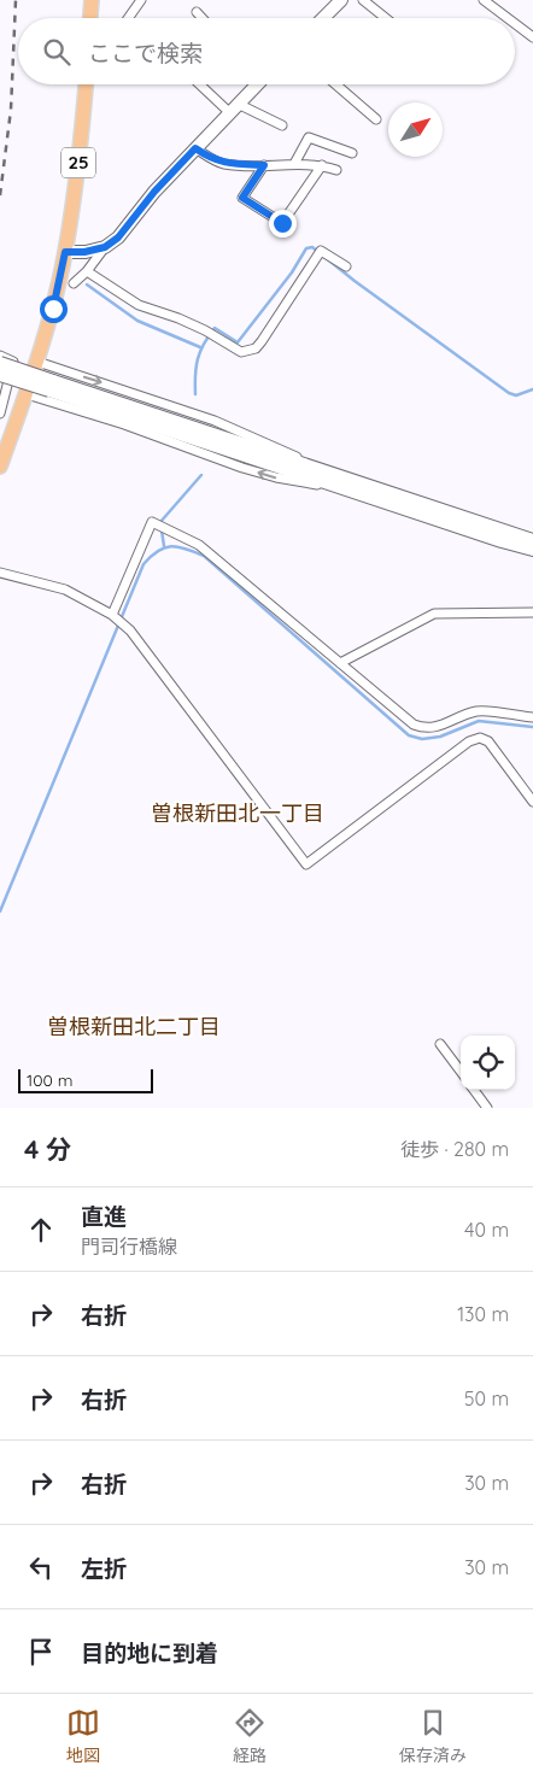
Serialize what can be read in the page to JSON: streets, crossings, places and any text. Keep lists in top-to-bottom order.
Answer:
{
  "streets": {
    "main road": ["25"]
  },
  "districts": ["曽根新田北一丁目", "曽根新田北二丁目"],
  "scale_bar": "100 m",
  "north": "top right",
  "page": {
    "search": "ここで検索",
    "scale": "100 m",
    "heading": ["4 分", "徒歩 · 280 m"],
    "list": [
      ["直進", "門司行橋線", "40 m"],
      ["右折", "130 m"],
      ["右折", "50 m"],
      ["右折", "30 m"],
      ["左折", "30 m"],
      "目的地に到着"
    ],
    "nav": ["地図", "経路", "保存済み"]
  }
}
